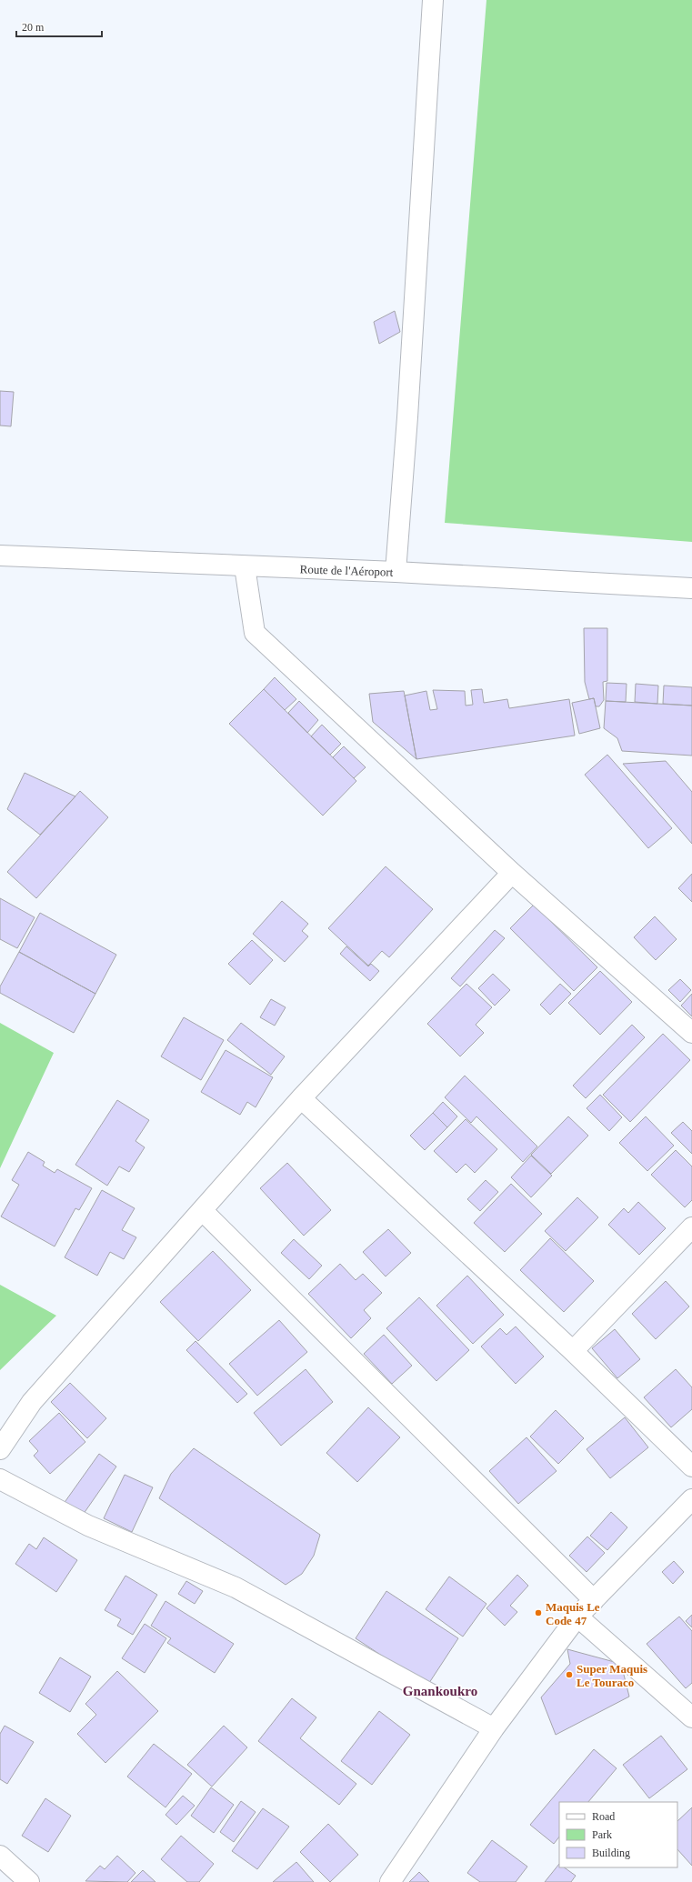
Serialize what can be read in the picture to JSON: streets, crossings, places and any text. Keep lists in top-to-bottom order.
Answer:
{
  "streets": {
    "street": ["Route de l'Aéroport"]
  },
  "districts": ["Gnankoukro"],
  "places": ["Maquis Le Code 47", "Super Maquis Le Touraco"],
  "legend": ["Road", "Park", "Building"],
  "scale_bar": "20 m"
}
